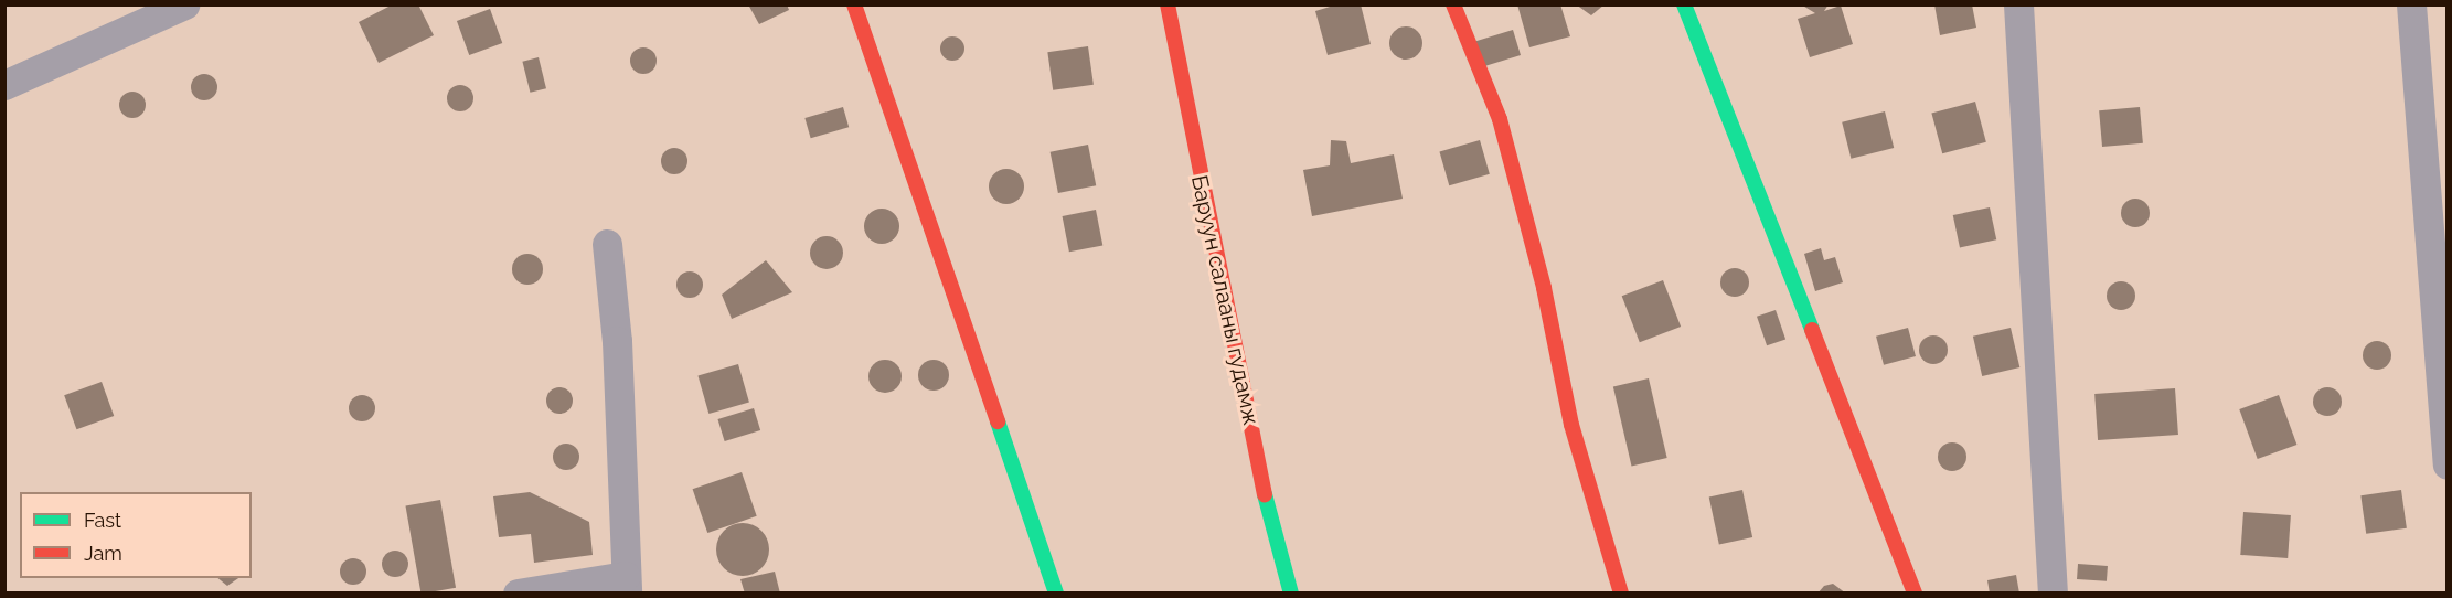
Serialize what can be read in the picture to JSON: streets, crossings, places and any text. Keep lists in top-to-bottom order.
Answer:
{
  "streets": {
    "street": ["Баруун салааны гудамж"]
  },
  "legend": ["Fast", "Jam"]
}
